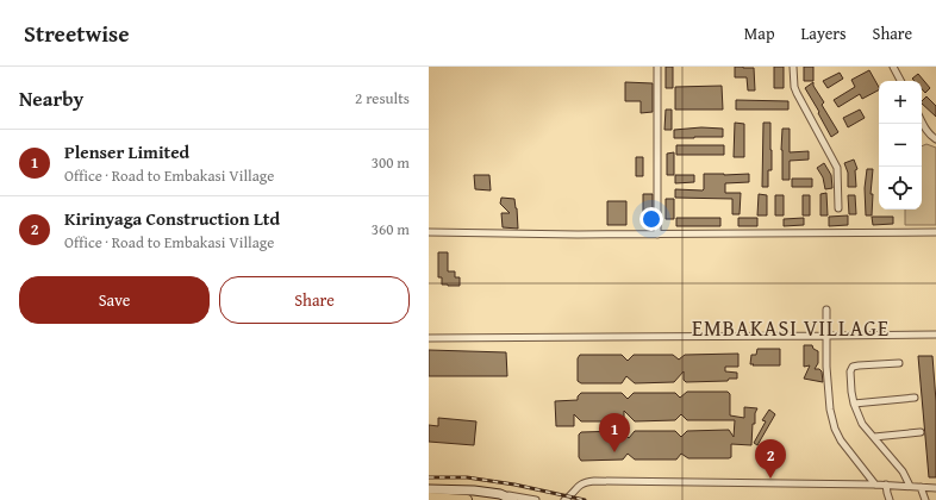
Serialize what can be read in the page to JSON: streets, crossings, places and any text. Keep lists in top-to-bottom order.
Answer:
{
  "districts": ["EMBAKASI VILLAGE"],
  "page": {
    "header": "Streetwise",
    "nav": ["Map", "Layers", "Share"],
    "heading": ["Nearby", "2 results"],
    "map_buttons": ["+", "−"],
    "list": [
      {
        "mark": "1",
        "name": "Plenser Limited",
        "note": "Office · Road to Embakasi Village",
        "value": "300 m"
      },
      {
        "mark": "2",
        "name": "Kirinyaga Construction Ltd",
        "note": "Office · Road to Embakasi Village",
        "value": "360 m"
      }
    ],
    "buttons": ["Save", "Share"],
    "pins": ["1", "2"]
  }
}
